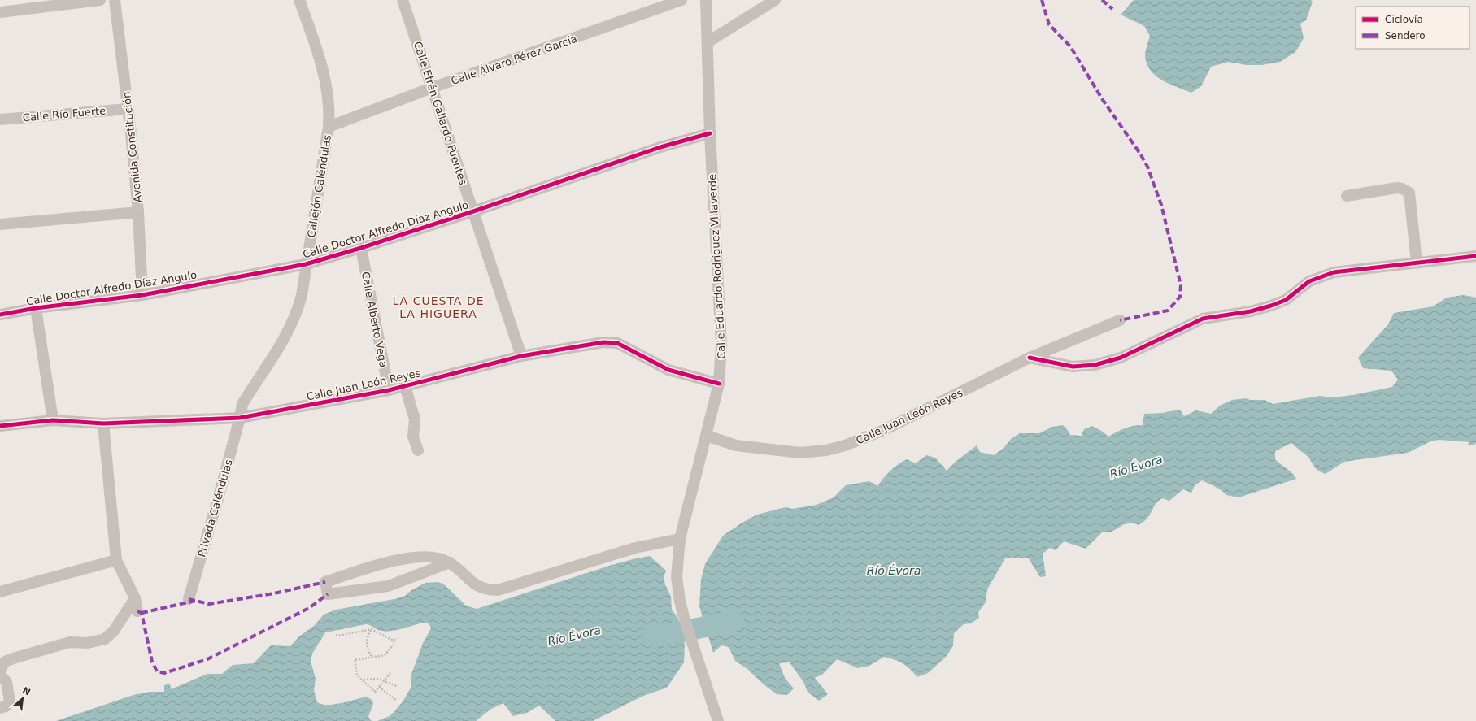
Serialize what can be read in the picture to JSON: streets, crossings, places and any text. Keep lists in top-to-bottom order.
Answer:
{
  "streets": {
    "street": [
      "Calle Álvaro Pérez García",
      "Calle Efrén Gallardo Fuentes",
      "Calle Río Fuerte",
      "Avenida Constitución",
      "Callejón Caléndulas",
      "Calle Doctor Alfredo Díaz Angulo",
      "Calle Eduardo Rodríguez Villaverde",
      "Calle Alberto Vega",
      "Calle Juan León Reyes",
      "Privada Caléndulas"
    ]
  },
  "crossings": [
    ["Calle Álvaro Pérez García", "Calle Efrén Gallardo Fuentes"],
    ["Calle Álvaro Pérez García", "Callejón Caléndulas"],
    ["Calle Efrén Gallardo Fuentes", "Calle Doctor Alfredo Díaz Angulo"],
    ["Calle Efrén Gallardo Fuentes", "Calle Juan León Reyes"],
    ["Calle Río Fuerte", "Avenida Constitución"],
    ["Avenida Constitución", "Calle Doctor Alfredo Díaz Angulo"],
    ["Callejón Caléndulas", "Calle Doctor Alfredo Díaz Angulo"],
    ["Callejón Caléndulas", "Calle Juan León Reyes"],
    ["Callejón Caléndulas", "Privada Caléndulas"],
    ["Calle Doctor Alfredo Díaz Angulo", "Calle Eduardo Rodríguez Villaverde"],
    ["Calle Doctor Alfredo Díaz Angulo", "Calle Alberto Vega"],
    ["Calle Eduardo Rodríguez Villaverde", "Calle Juan León Reyes"],
    ["Calle Alberto Vega", "Calle Juan León Reyes"],
    ["Calle Juan León Reyes", "Privada Caléndulas"]
  ],
  "districts": ["LA CUESTA DE LA HIGUERA"],
  "water": ["Río Évora"],
  "legend": ["Ciclovía", "Sendero"],
  "north": "top right"
}
